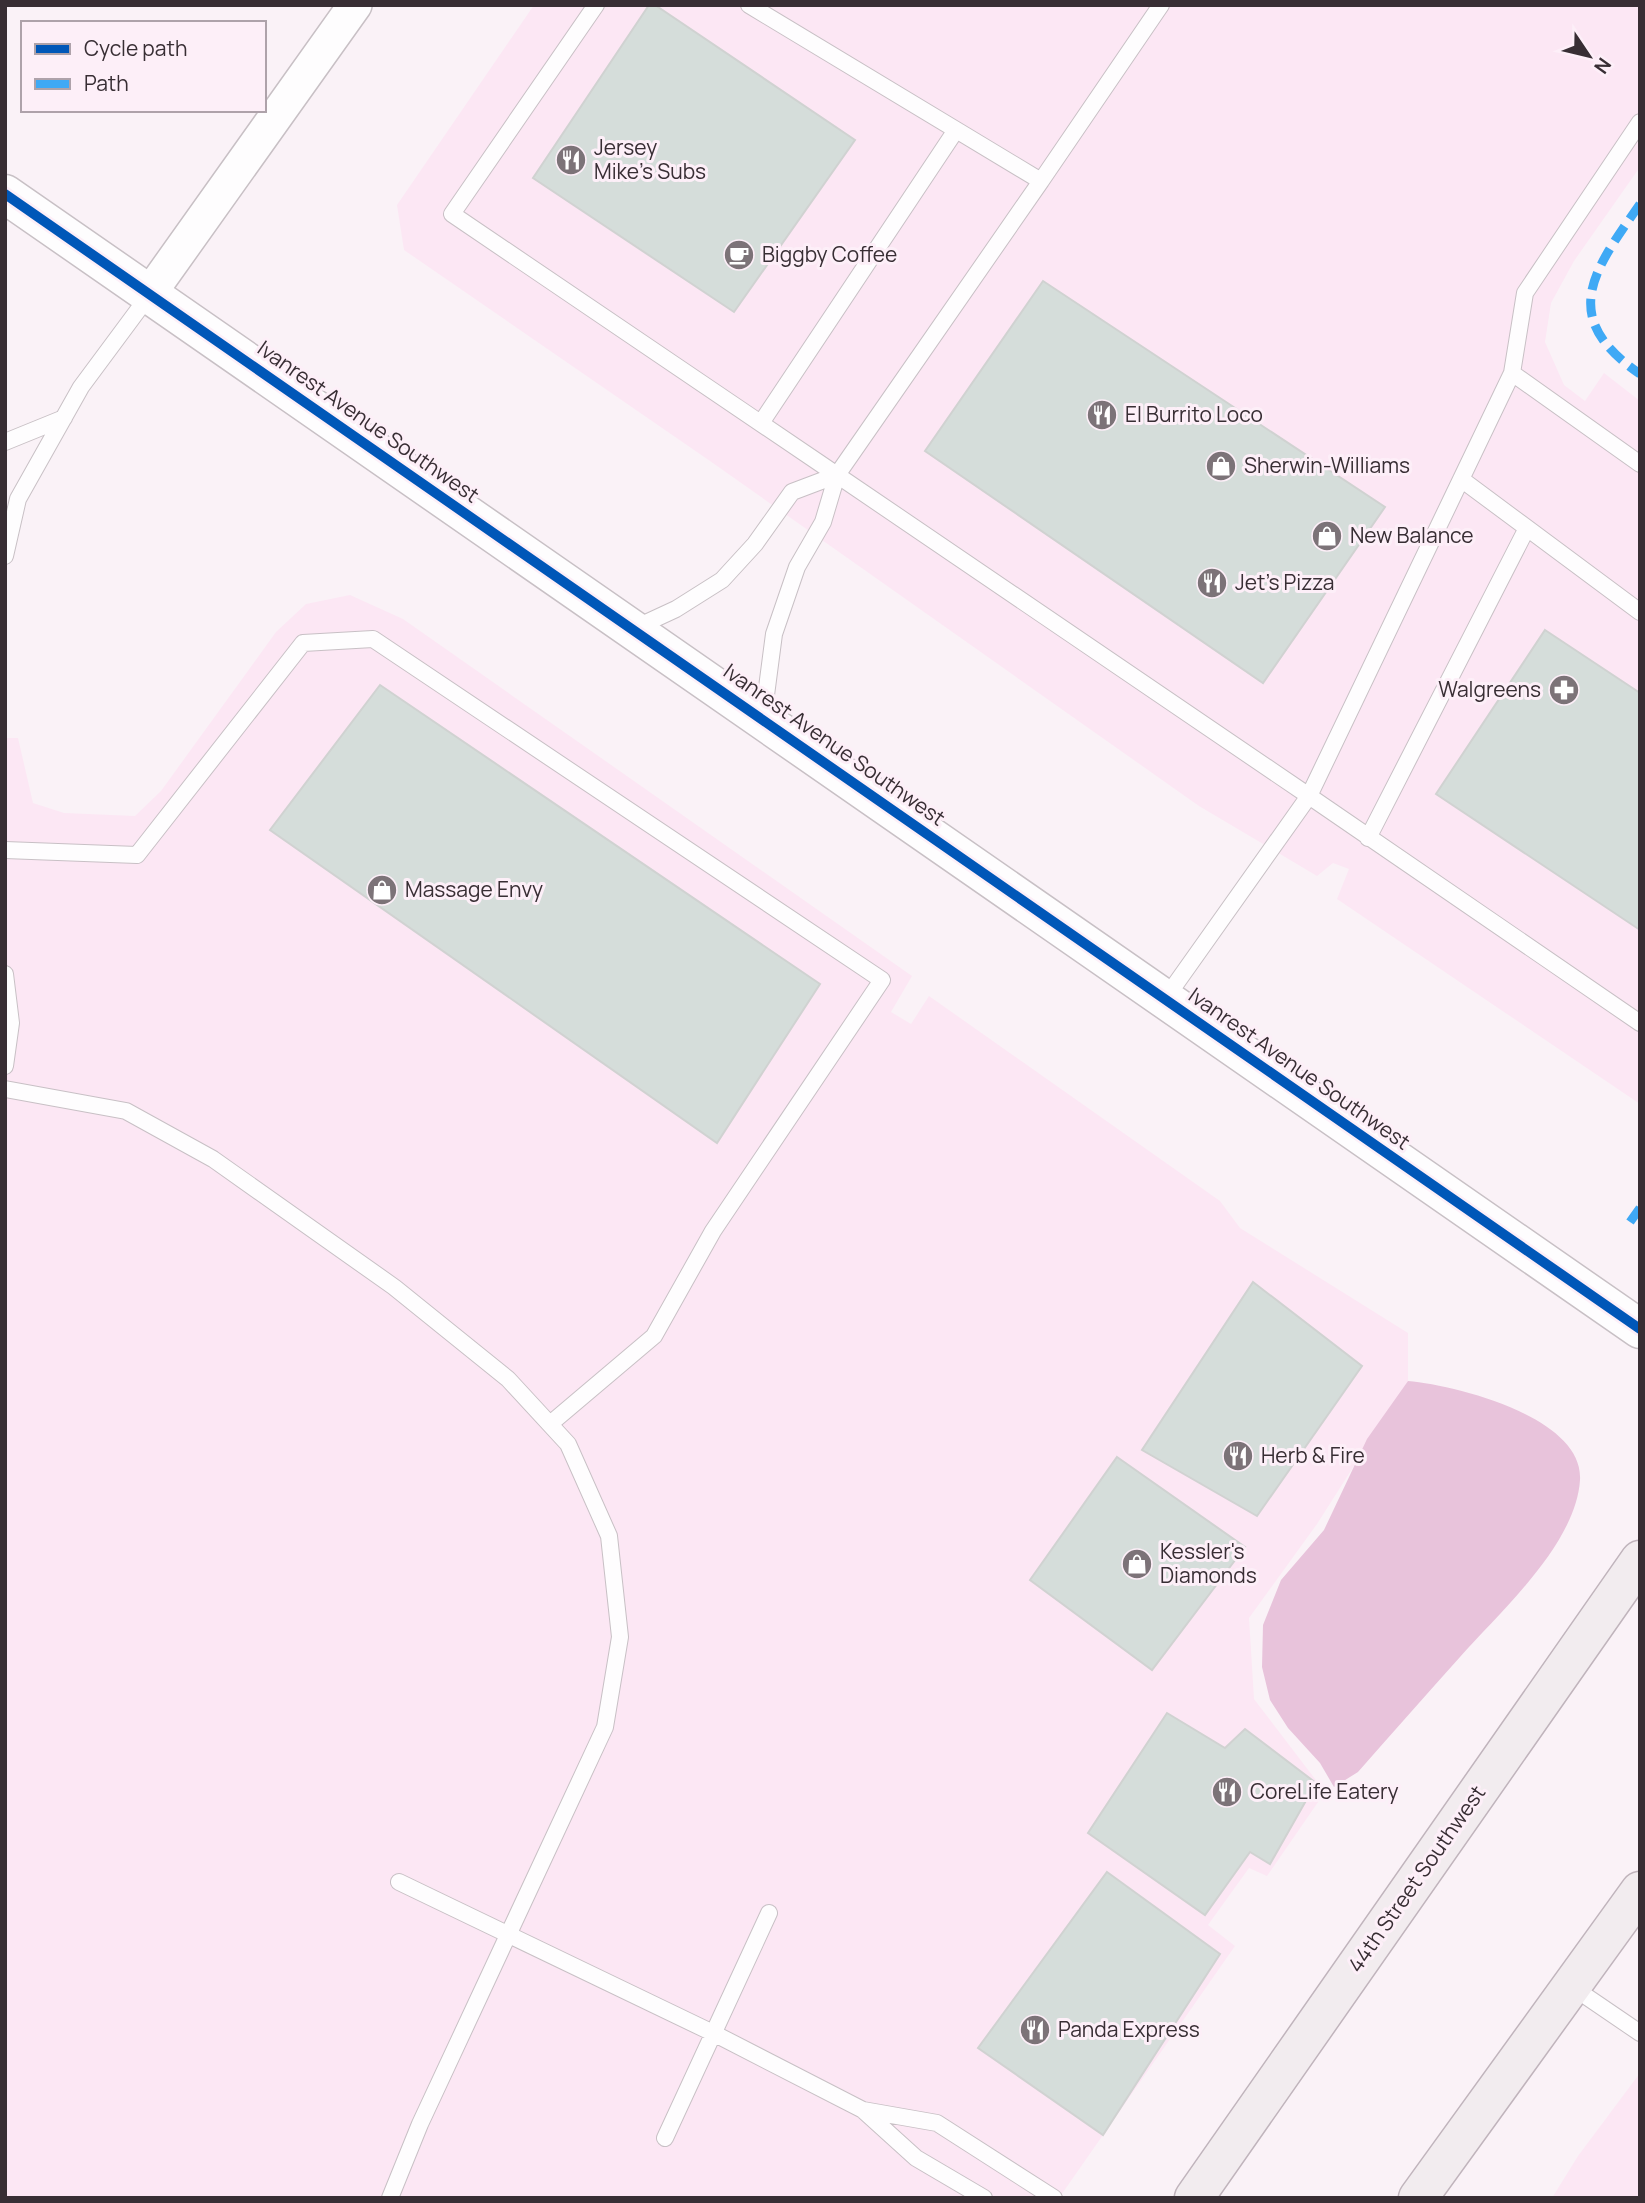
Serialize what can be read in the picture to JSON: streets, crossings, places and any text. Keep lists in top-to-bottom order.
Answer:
{
  "streets": {
    "main road": ["44th Street Southwest"],
    "street": ["Ivanrest Avenue Southwest"]
  },
  "places": {
    "restaurant": [
      "Jersey Mike's Subs",
      "El Burrito Loco",
      "Jet's Pizza",
      "Herb & Fire",
      "CoreLife Eatery",
      "Panda Express"
    ],
    "cafe": ["Biggby Coffee"],
    "shop": [
      "Sherwin-Williams",
      "New Balance",
      "Massage Envy",
      "Kessler's Diamonds"
    ],
    "pharmacy": ["Walgreens"]
  },
  "legend": ["Cycle path", "Path"],
  "north": "bottom right"
}
